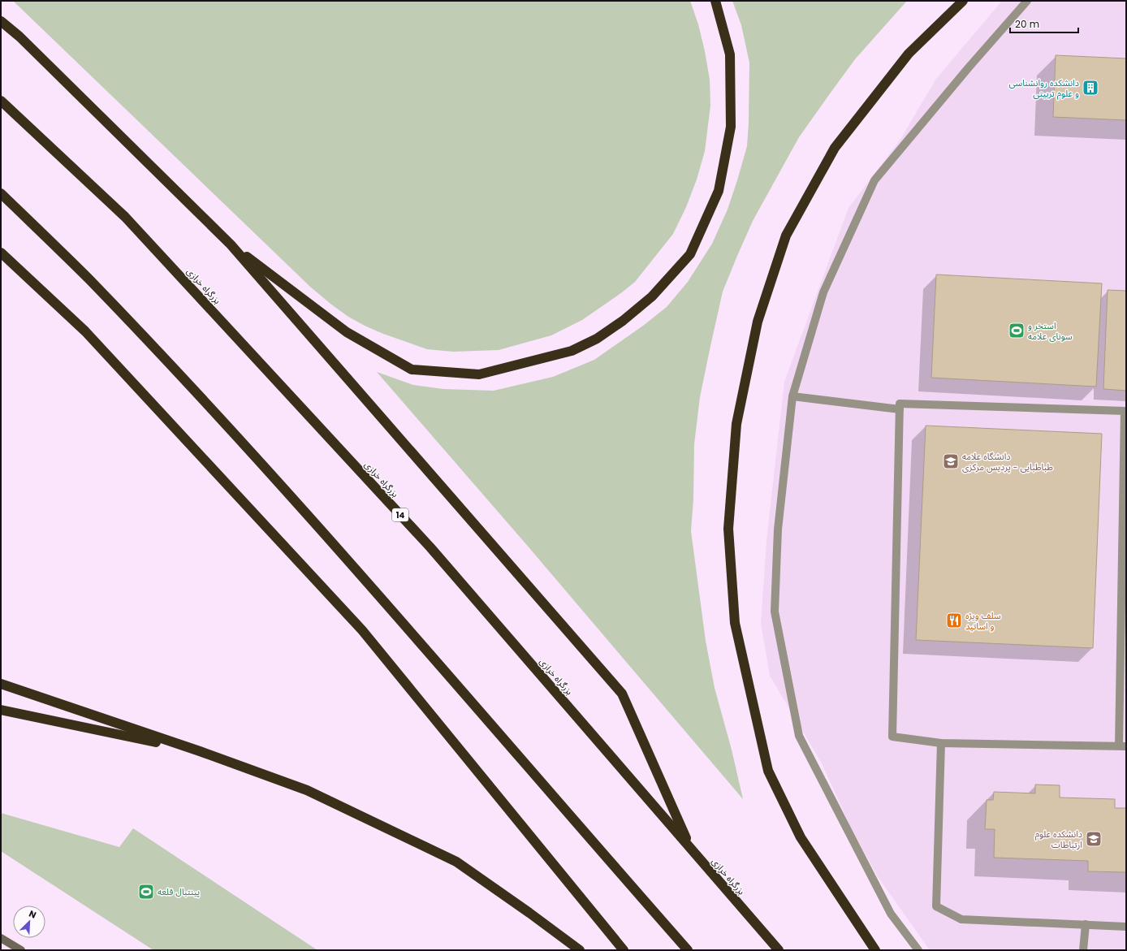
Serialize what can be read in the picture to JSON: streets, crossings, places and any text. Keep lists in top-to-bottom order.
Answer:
{
  "streets": {
    "highway": ["بزرگراه خرازی", "14"]
  },
  "places": {
    "building": ["دانشکده روانشناسی و علوم تربیتی"],
    "sports": ["استخر و سونای علامه", "پینتبال قلعه"],
    "school or university": ["دانشگاه علامه طباطبایی - پردیس مرکزی", "دانشکده علوم ارتباطات"],
    "restaurant": ["سلف ویژه و اساتید"]
  },
  "scale_bar": "20 m",
  "north": "top right"
}
